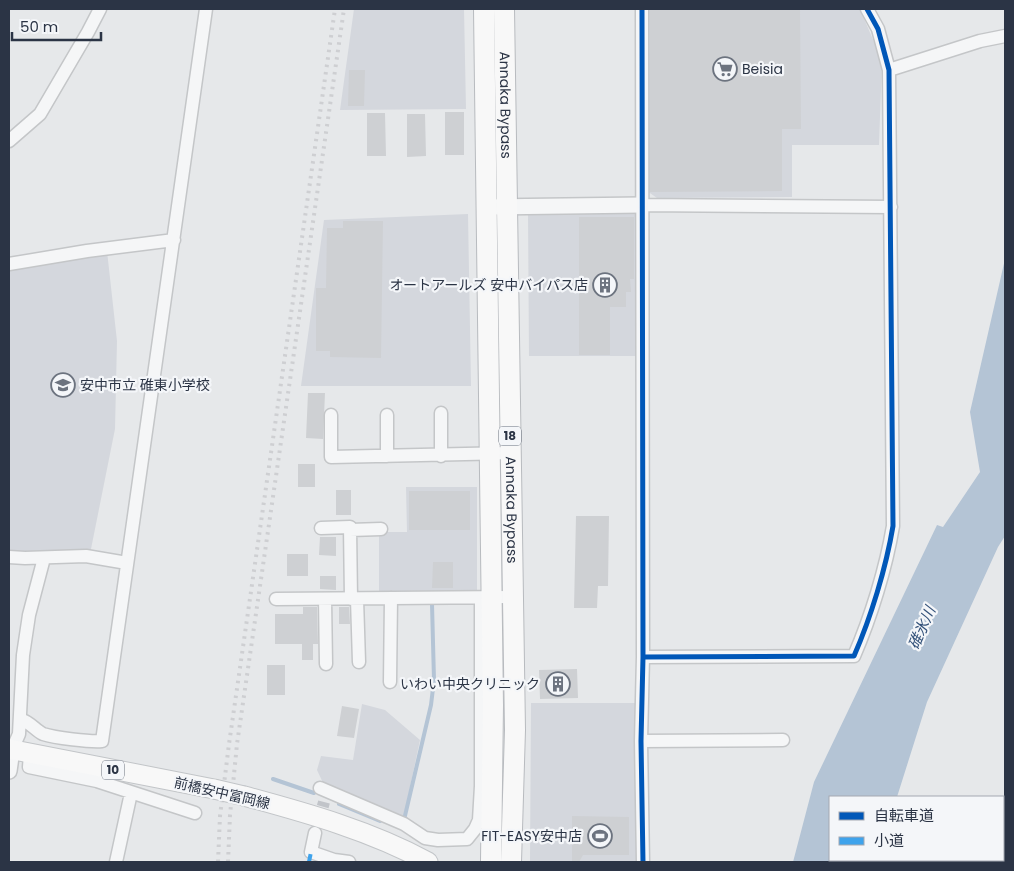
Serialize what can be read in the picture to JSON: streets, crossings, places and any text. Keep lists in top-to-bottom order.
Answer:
{
  "streets": {
    "highway": ["Annaka Bypass", "18"],
    "main road": ["10", "前橋安中富岡線"]
  },
  "water": ["碓氷川"],
  "places": {
    "supermarket": ["Beisia"],
    "building": ["オートアールズ 安中バイパス店", "いわい中央クリニック"],
    "school or university": ["安中市立 碓東小学校"],
    "sports": ["FIT-EASY安中店"]
  },
  "legend": ["自転車道", "小道"],
  "scale_bar": "50 m"
}
